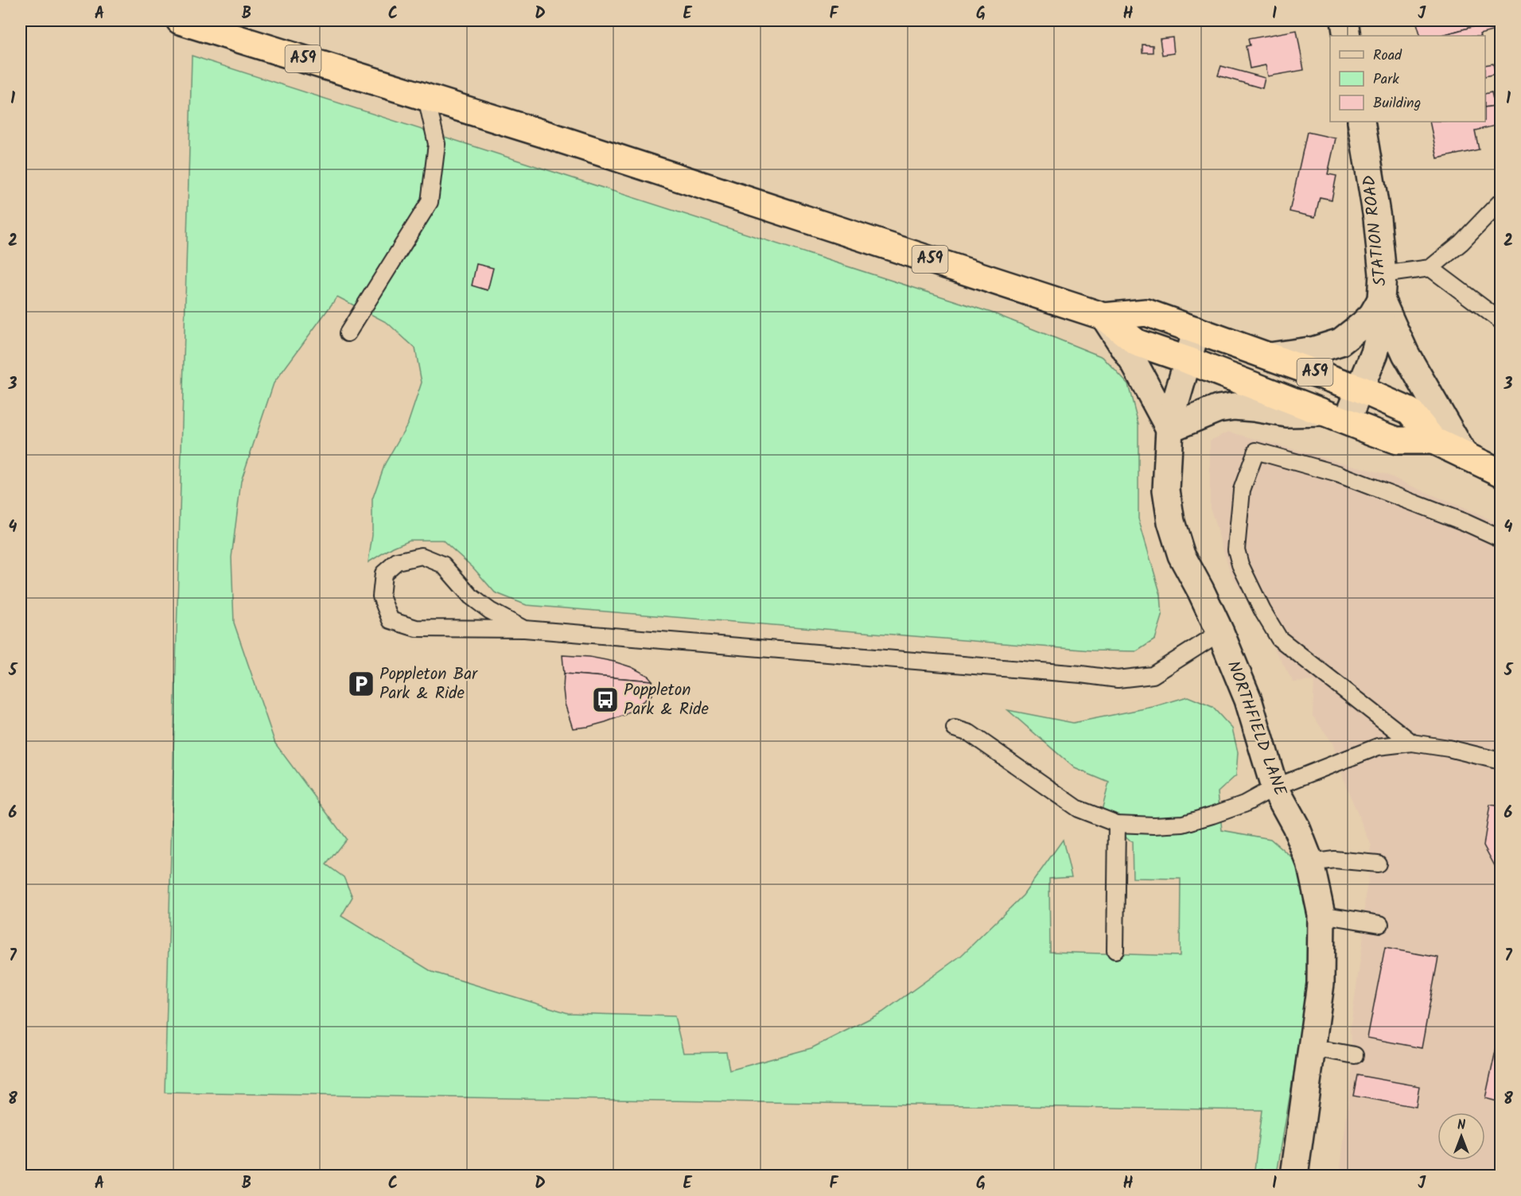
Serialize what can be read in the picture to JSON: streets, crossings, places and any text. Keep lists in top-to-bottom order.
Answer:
{
  "streets": {
    "highway": ["A59"],
    "street": ["STATION ROAD", "NORTHFIELD LANE"]
  },
  "crossings": [
    ["A59", "STATION ROAD"],
    ["A59", "NORTHFIELD LANE"]
  ],
  "places": {
    "parking": ["Poppleton Bar Park & Ride"],
    "bus stop": ["Poppleton Park & Ride"]
  },
  "legend": ["Road", "Park", "Building"],
  "north": "top",
  "grid": {
    "columns": [
      "A",
      "B",
      "C",
      "D",
      "E",
      "F",
      "G",
      "H",
      "I",
      "J"
    ],
    "rows": [
      "1",
      "2",
      "3",
      "4",
      "5",
      "6",
      "7",
      "8"
    ]
  }
}
